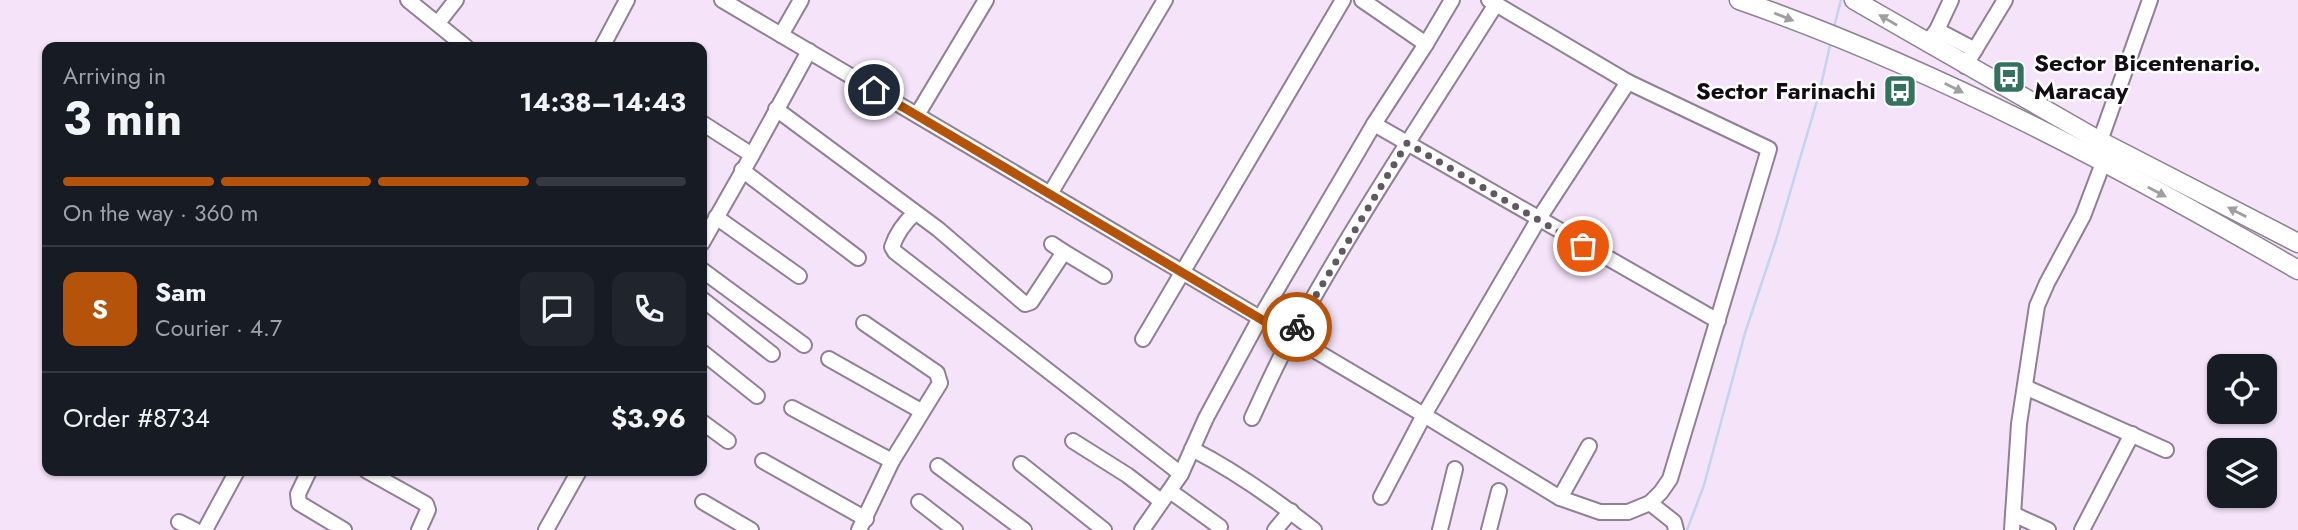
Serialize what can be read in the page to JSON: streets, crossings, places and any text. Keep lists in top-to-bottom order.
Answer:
{
  "places": {
    "bus stop": ["Sector Bicentenario. Maracay", "Sector Farinachi"]
  },
  "page": {
    "heading": ["3 min", "Arriving in", "14:38–14:43"],
    "panel": [
      "Sam",
      "Courier · 4.7",
      "Order #8734",
      "$3.96"
    ],
    "bar": "On the way · 360 m",
    "round": "S"
  }
}
